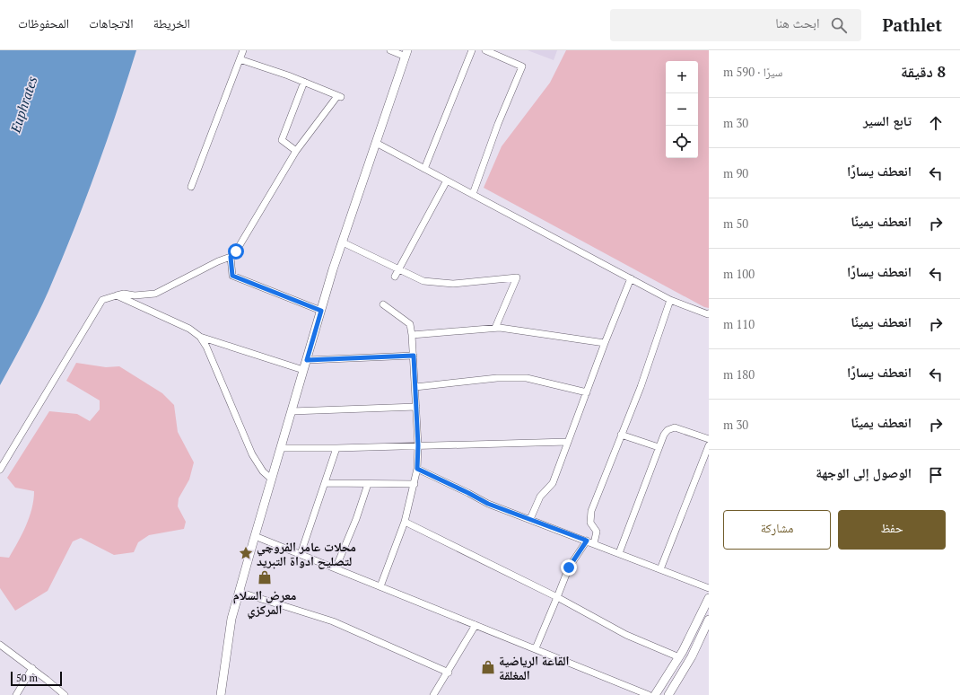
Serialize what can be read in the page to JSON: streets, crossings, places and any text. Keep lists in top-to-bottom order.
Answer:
{
  "water": ["Euphrates"],
  "places": {
    "place": ["محلات عامر الفروچي لتصليح ادواة التبريد"],
    "shop": ["معرض السلام المركزي", "القاعة الرياضية المغلقة"]
  },
  "scale_bar": "50 m",
  "page": {
    "header": "Pathlet",
    "search": "ابحث هنا",
    "nav": ["الخريطة", "الاتجاهات", "المحفوظات"],
    "heading": ["8 دقيقة", "سيرًا · 590 m"],
    "map_buttons": ["+", "−"],
    "list": [
      ["تابع السير", "30 m"],
      ["انعطف يسارًا", "90 m"],
      ["انعطف يمينًا", "50 m"],
      ["انعطف يسارًا", "100 m"],
      ["انعطف يمينًا", "110 m"],
      ["انعطف يسارًا", "180 m"],
      ["انعطف يمينًا", "30 m"],
      "الوصول إلى الوجهة"
    ],
    "buttons": ["حفظ", "مشاركة"],
    "scale": "50 m"
  }
}
